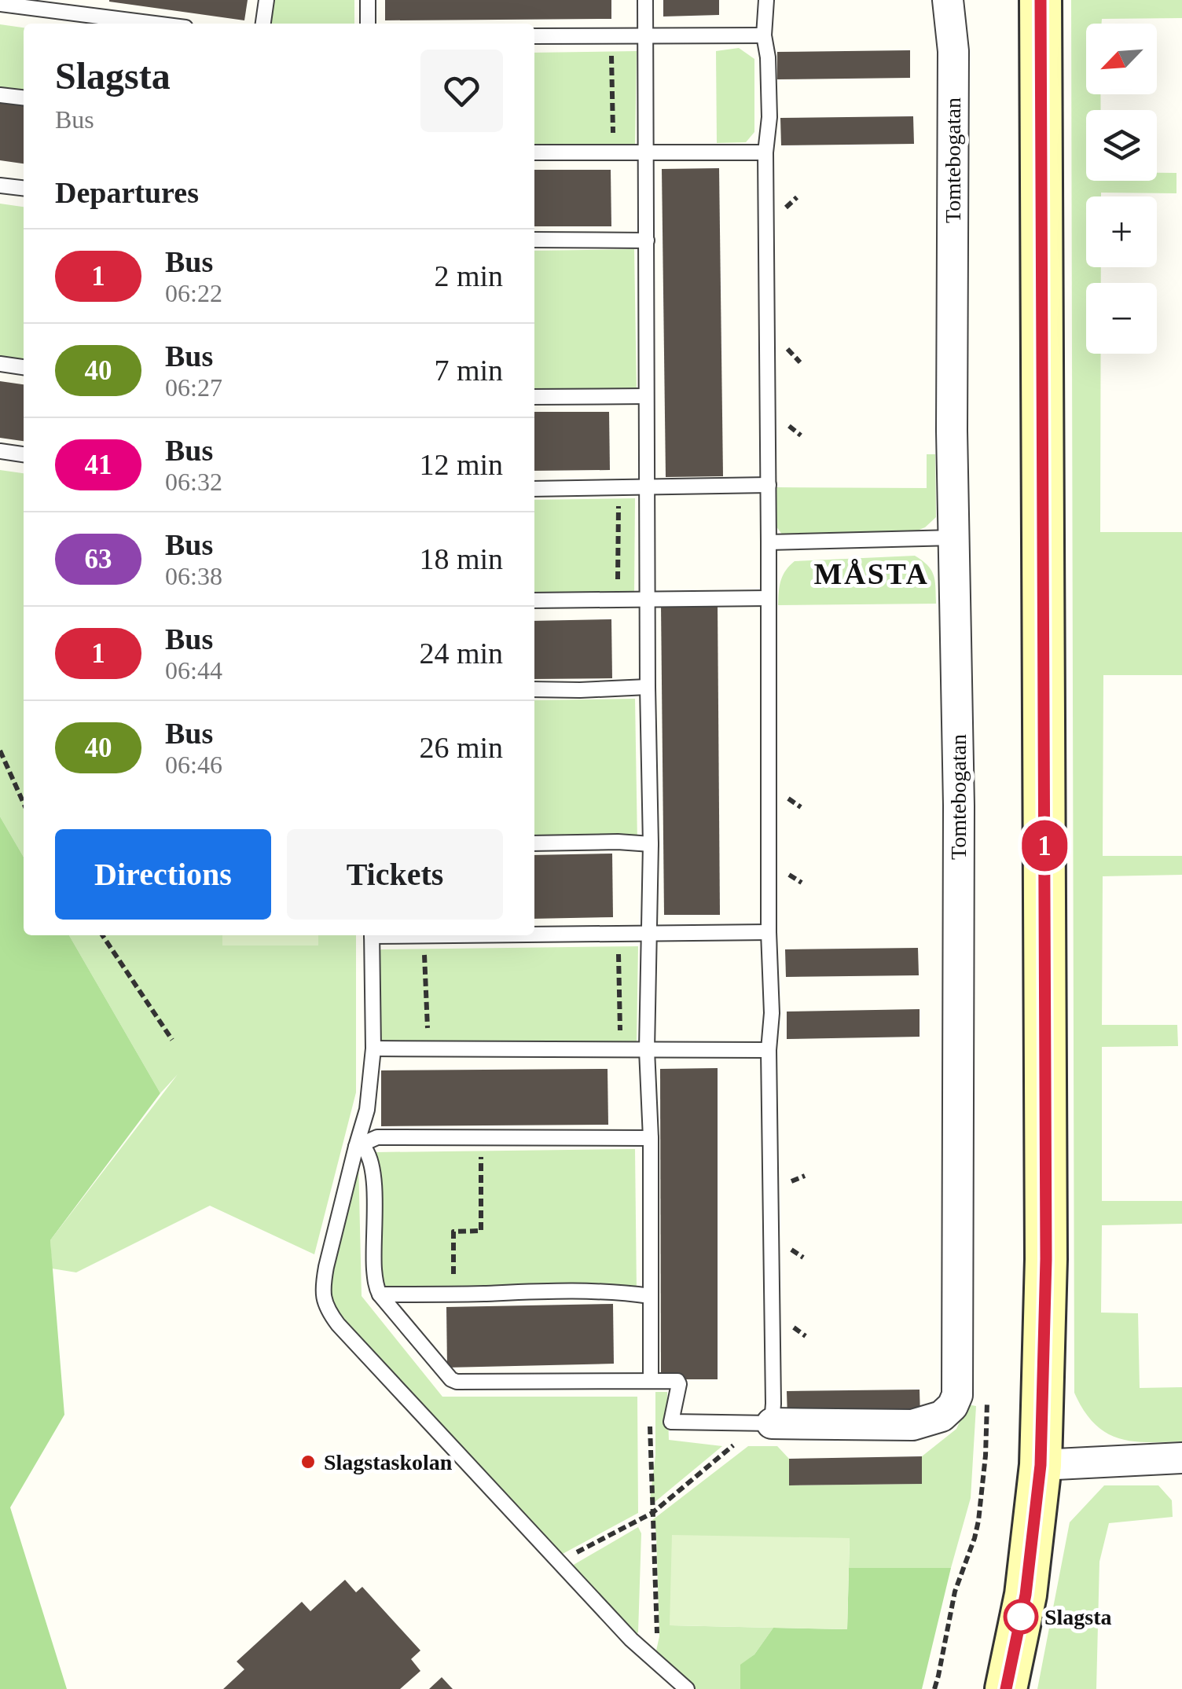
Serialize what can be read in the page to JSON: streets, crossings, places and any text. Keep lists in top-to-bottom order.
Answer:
{
  "streets": {
    "street": ["Tomtebogatan"]
  },
  "districts": ["MÅSTA"],
  "places": ["Slagstaskolan", "Slagsta"],
  "lines": ["bus line 1"],
  "north": "bottom left",
  "page": {
    "on_map": "1",
    "map_buttons": ["+", "−"],
    "heading": [
      ["Slagsta", "Bus"],
      "Departures"
    ],
    "list": [
      {
        "mark": "1",
        "name": "Bus",
        "note": "06:22",
        "value": "2 min"
      },
      {
        "mark": "40",
        "name": "Bus",
        "note": "06:27",
        "value": "7 min"
      },
      {
        "mark": "41",
        "name": "Bus",
        "note": "06:32",
        "value": "12 min"
      },
      {
        "mark": "63",
        "name": "Bus",
        "note": "06:38",
        "value": "18 min"
      },
      {
        "mark": "1",
        "name": "Bus",
        "note": "06:44",
        "value": "24 min"
      },
      {
        "mark": "40",
        "name": "Bus",
        "note": "06:46",
        "value": "26 min"
      }
    ],
    "buttons": ["Directions", "Tickets"]
  }
}
